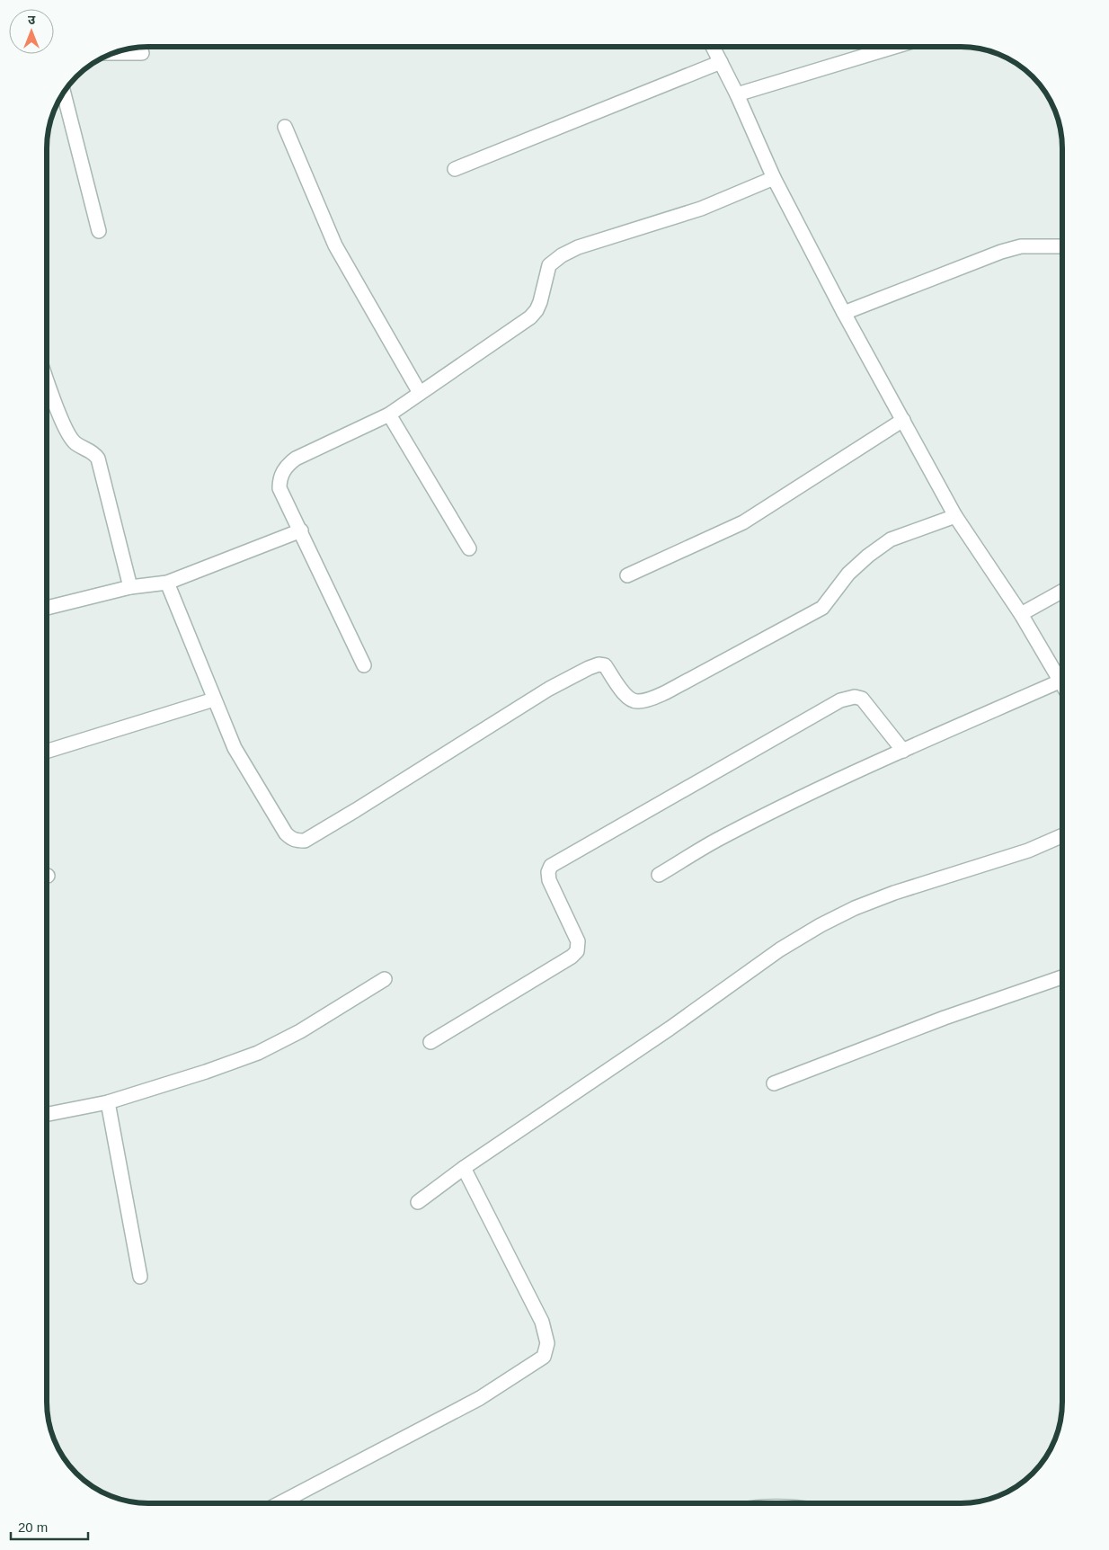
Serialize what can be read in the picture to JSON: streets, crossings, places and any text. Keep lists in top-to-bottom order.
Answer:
{
  "scale_bar": "20 m",
  "north": "top"
}
